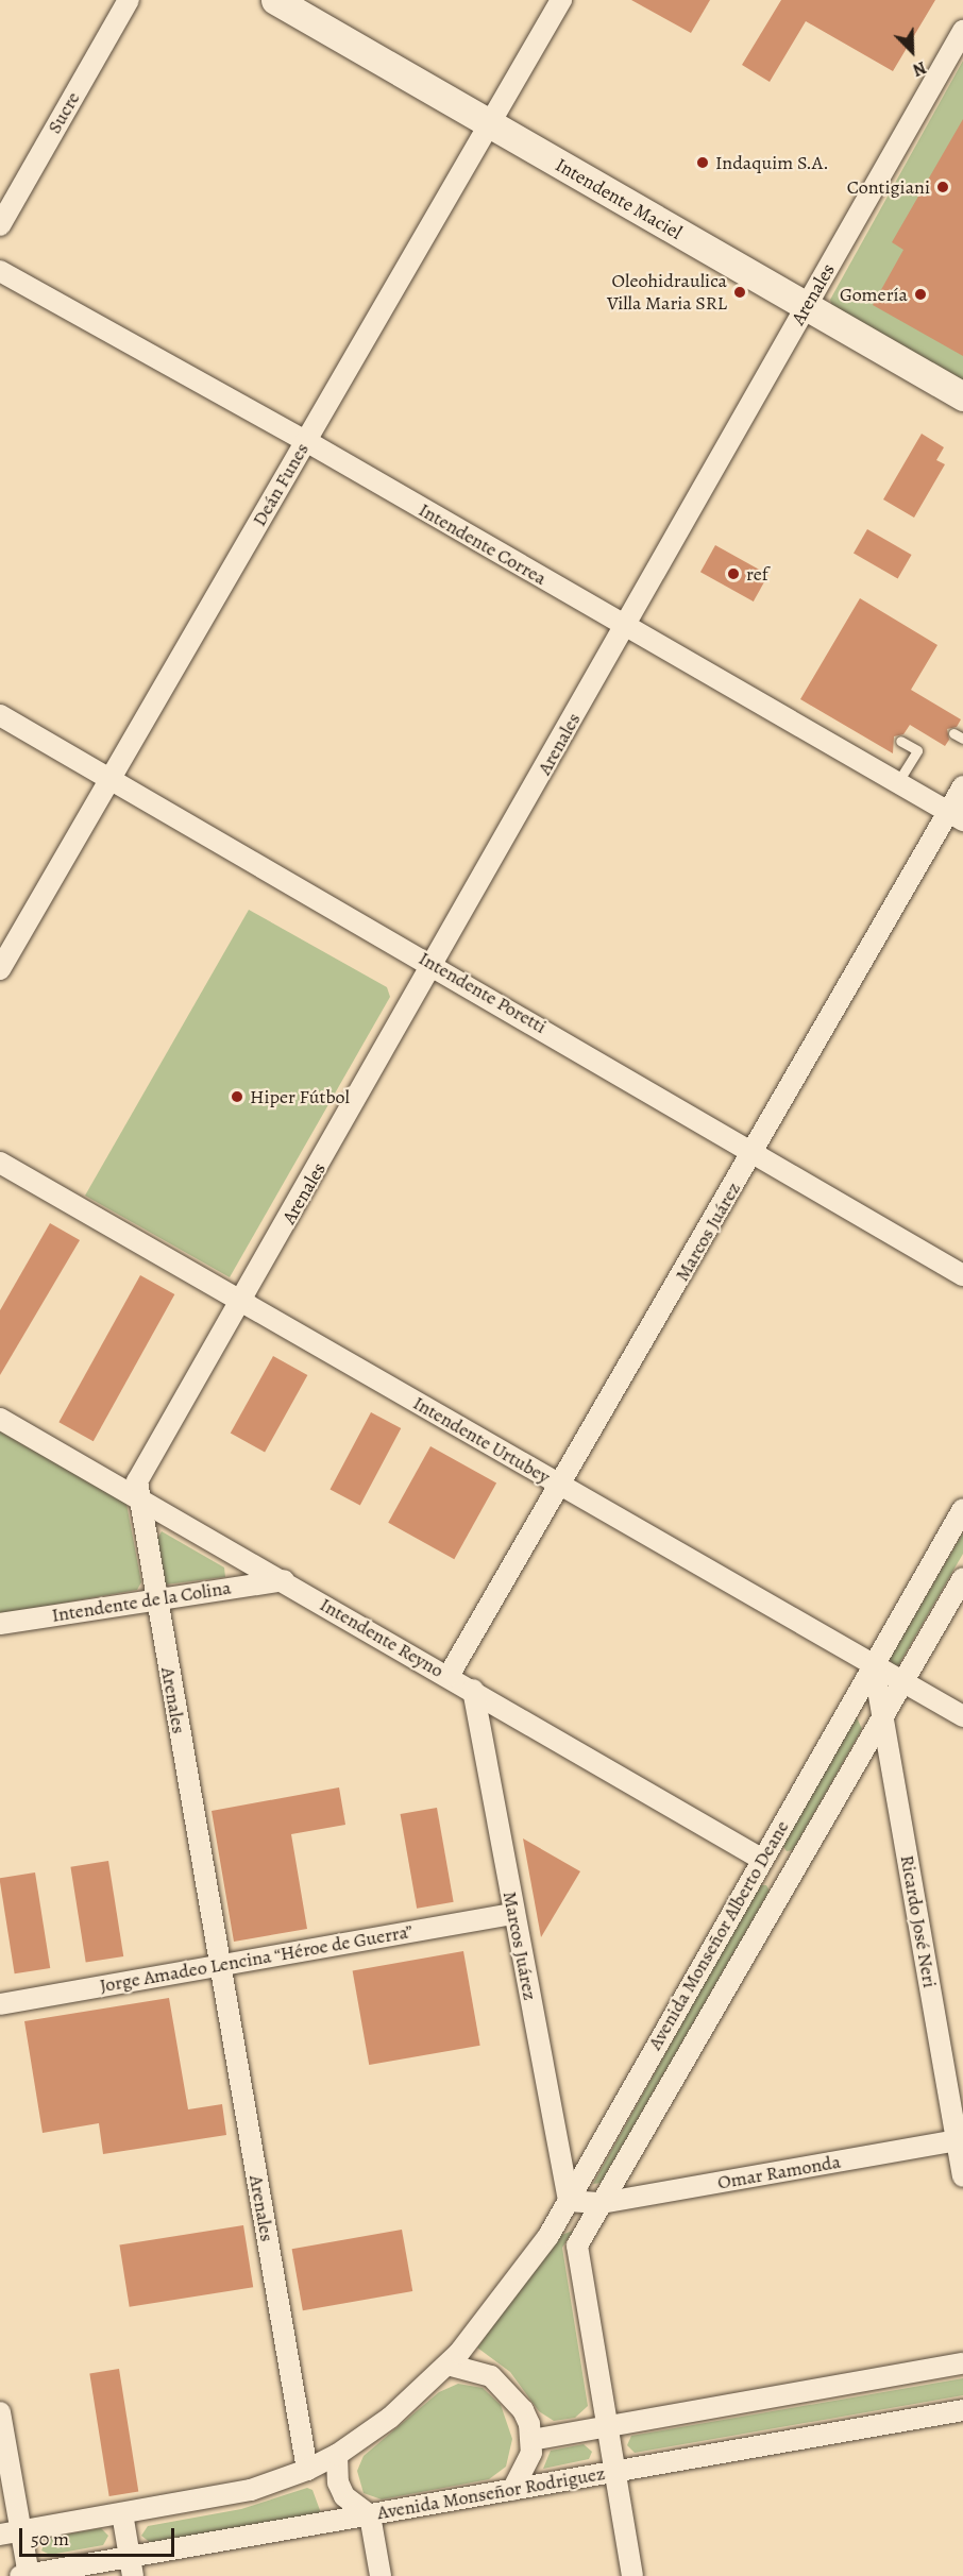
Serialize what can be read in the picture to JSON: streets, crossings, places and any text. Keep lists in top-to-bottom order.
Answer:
{
  "streets": {
    "main road": ["Intendente Maciel"],
    "street": [
      "Sucre",
      "Arenales",
      "Deán Funes",
      "Intendente Correa",
      "Intendente Poretti",
      "Marcos Juárez",
      "Intendente Urtubey",
      "Intendente de la Colina",
      "Intendente Reyno",
      "Ricardo José Neri",
      "Avenida Monseñor Alberto Deane",
      "Jorge Amadeo Lencina “Héroe de Guerra”",
      "Omar Ramonda",
      "Avenida Monseñor Rodriguez"
    ]
  },
  "crossings": [
    ["Intendente Maciel", "Arenales"],
    ["Intendente Maciel", "Deán Funes"],
    ["Arenales", "Intendente Correa"],
    ["Arenales", "Intendente Poretti"],
    ["Arenales", "Intendente Urtubey"],
    ["Arenales", "Intendente de la Colina"],
    ["Arenales", "Intendente Reyno"],
    ["Arenales", "Jorge Amadeo Lencina “Héroe de Guerra”"],
    ["Deán Funes", "Intendente Correa"],
    ["Deán Funes", "Intendente Poretti"],
    ["Intendente Correa", "Marcos Juárez"],
    ["Intendente Poretti", "Marcos Juárez"],
    ["Marcos Juárez", "Intendente Urtubey"],
    ["Marcos Juárez", "Intendente Reyno"],
    ["Marcos Juárez", "Avenida Monseñor Alberto Deane"],
    ["Marcos Juárez", "Jorge Amadeo Lencina “Héroe de Guerra”"],
    ["Marcos Juárez", "Omar Ramonda"],
    ["Intendente Urtubey", "Ricardo José Neri"],
    ["Intendente Urtubey", "Avenida Monseñor Alberto Deane"],
    ["Intendente de la Colina", "Intendente Reyno"],
    ["Intendente Reyno", "Avenida Monseñor Alberto Deane"],
    ["Ricardo José Neri", "Avenida Monseñor Alberto Deane"],
    ["Ricardo José Neri", "Omar Ramonda"],
    ["Avenida Monseñor Alberto Deane", "Omar Ramonda"]
  ],
  "places": [
    "Indaquim S.A.",
    "Contigiani",
    "Oleohidraulica Villa Maria SRL",
    "Gomería",
    "ref",
    "Hiper Fútbol"
  ],
  "scale_bar": "50 m",
  "north": "bottom right"
}
